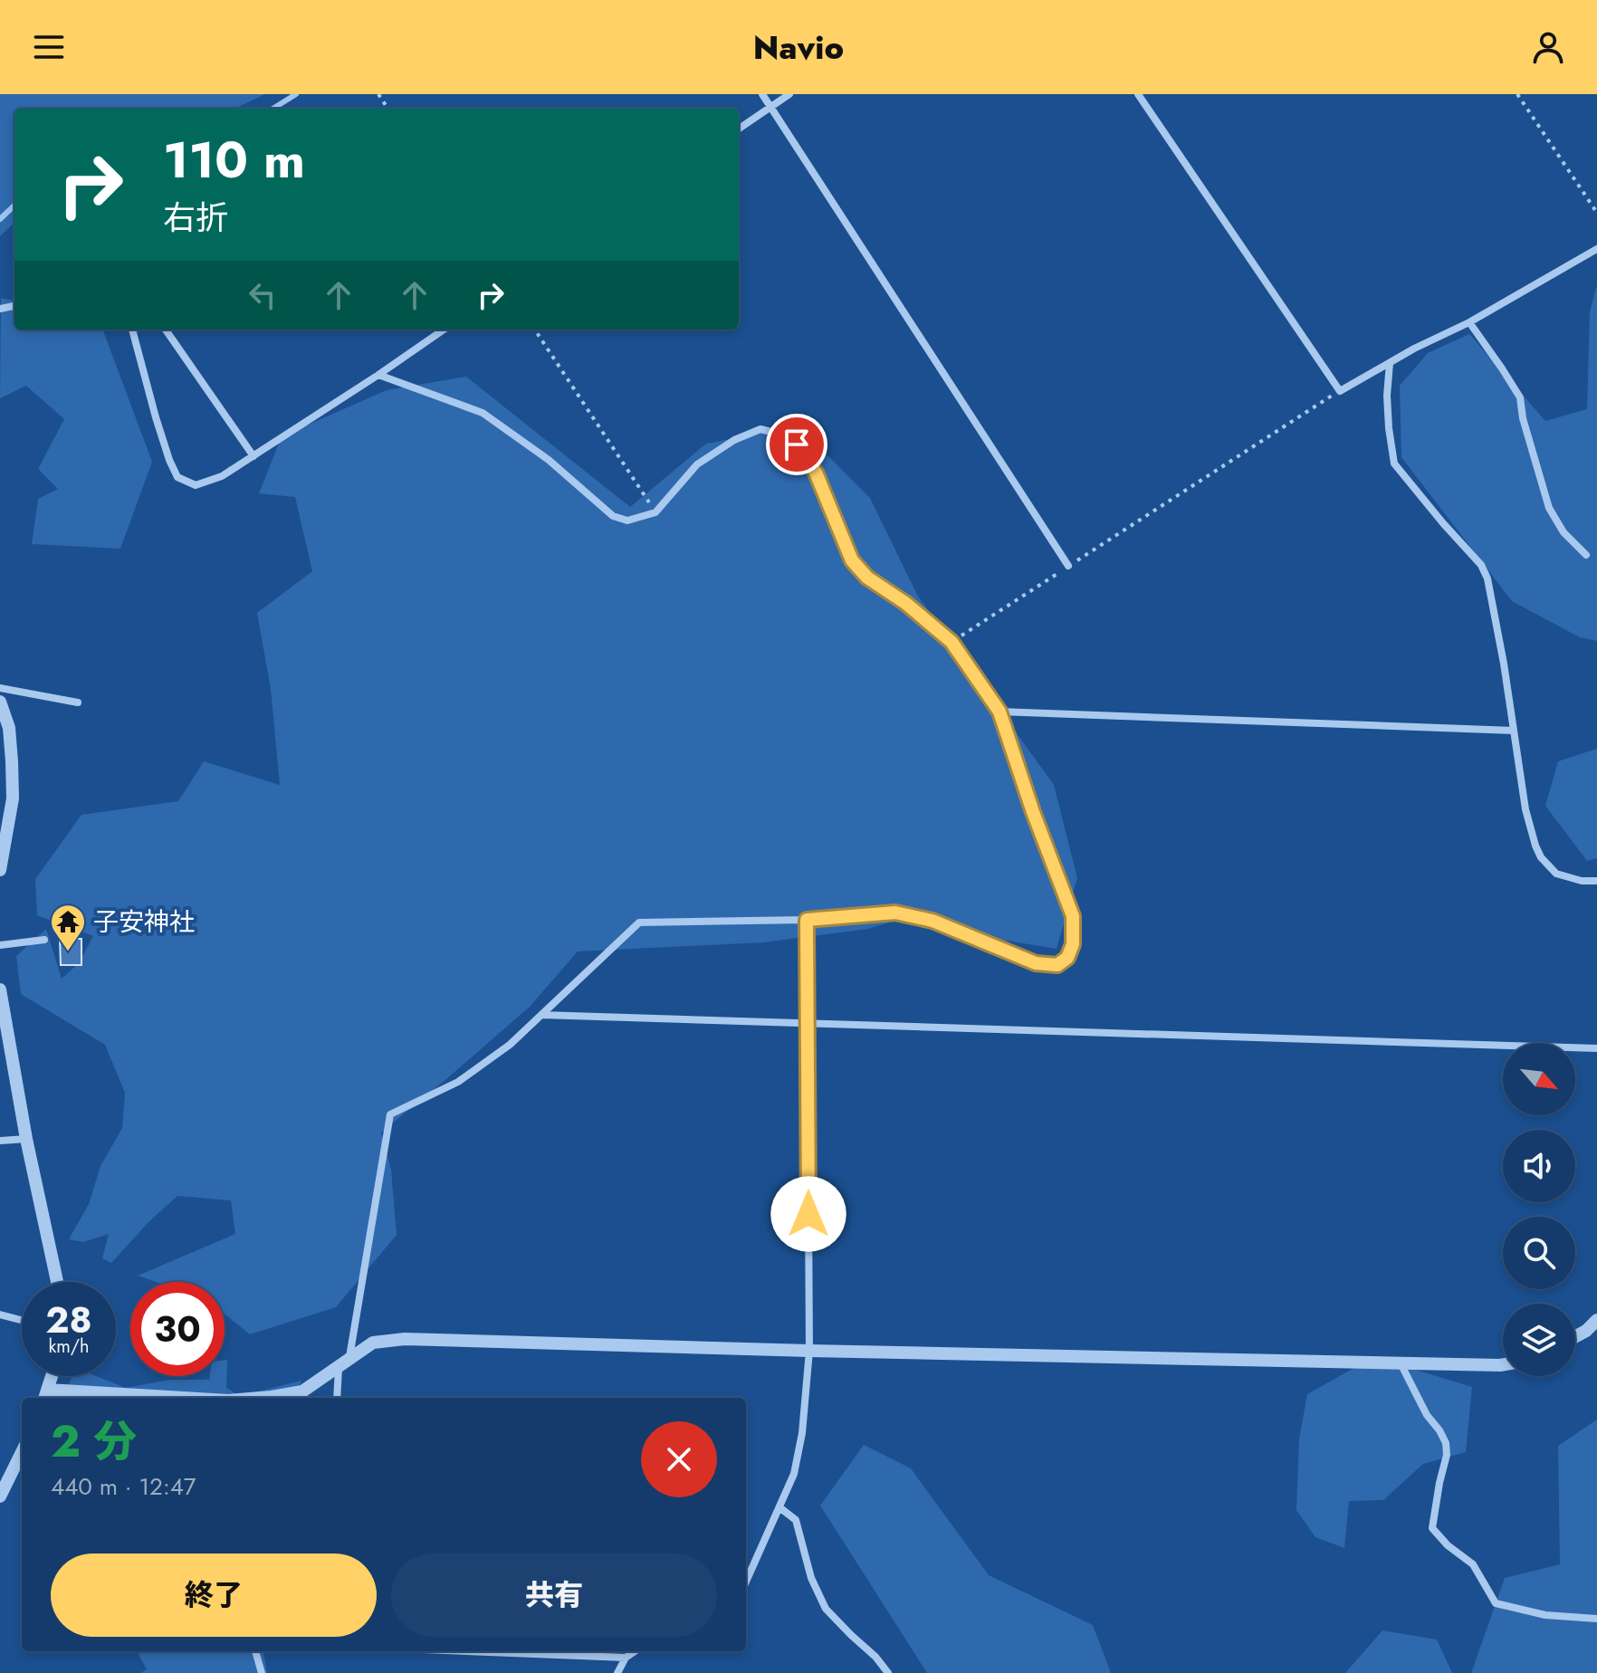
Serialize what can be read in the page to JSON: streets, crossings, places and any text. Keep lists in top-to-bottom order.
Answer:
{
  "places": {
    "temple": ["子安神社"]
  },
  "north": "bottom right",
  "page": {
    "header": "Navio",
    "turn": ["110 m", "右折"],
    "speed": "28 km/h",
    "limit": "30",
    "heading": ["2 分", "440 m · 12:47"],
    "buttons": ["終了", "共有"]
  }
}
